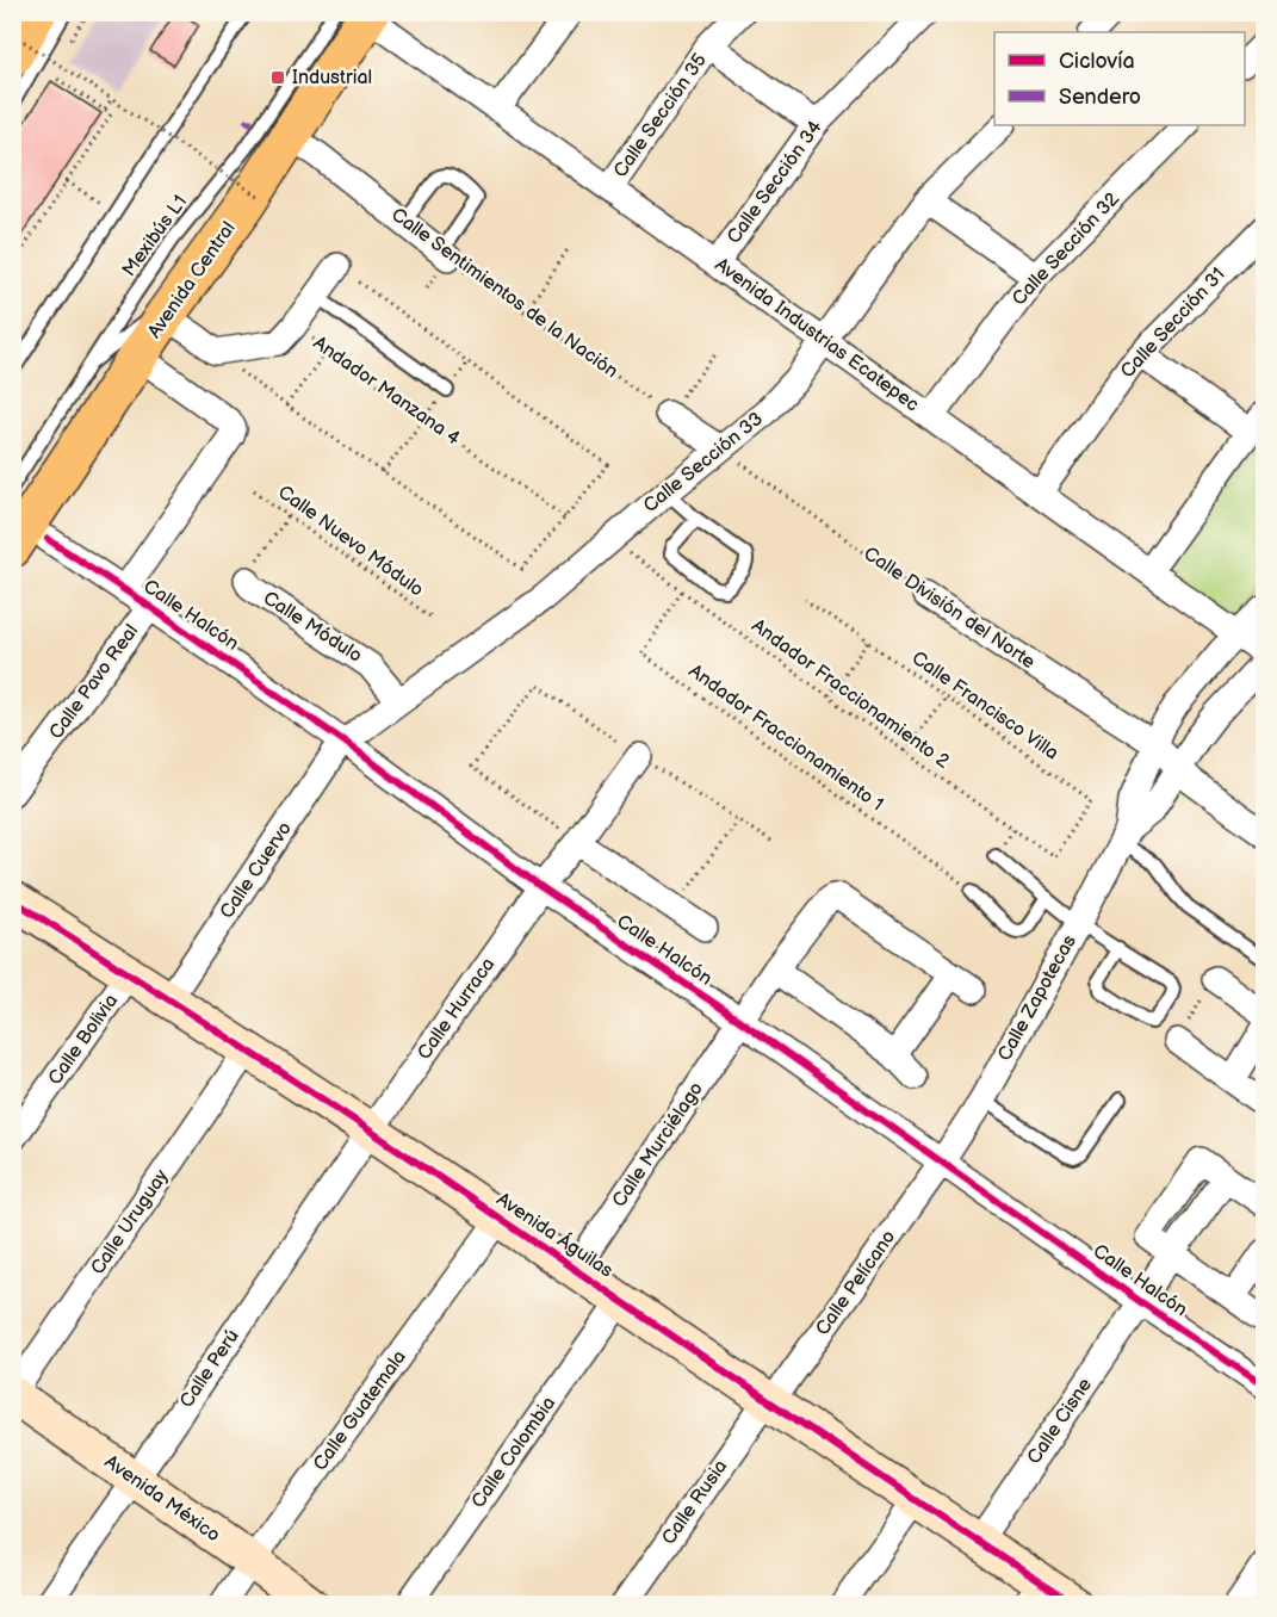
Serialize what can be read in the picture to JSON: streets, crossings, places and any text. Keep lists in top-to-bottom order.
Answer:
{
  "streets": {
    "highway": ["Avenida Central"],
    "street": [
      "Calle Sección 35",
      "Calle Sección 34",
      "Calle Sección 32",
      "Calle Sentimientos de la Nación",
      "Calle Sección 31",
      "Avenida Industrias Ecatepec",
      "Andador Manzana 4",
      "Calle Sección 33",
      "Calle División del Norte",
      "Calle Halcón",
      "Calle Módulo",
      "Calle Pavo Real",
      "Calle Cuervo",
      "Calle Zapotecas",
      "Calle Hurraca",
      "Calle Bolivia",
      "Calle Murciélago",
      "Calle Uruguay",
      "Avenida Águilas",
      "Calle Pelícano",
      "Calle Perú",
      "Calle Guatemala",
      "Calle Cisne",
      "Calle Colombia",
      "Avenida México",
      "Calle Rusia"
    ],
    "lane": ["Mexibús L1"],
    "path": [
      "Calle Nuevo Módulo",
      "Andador Fraccionamiento 2",
      "Calle Francisco Villa",
      "Andador Fraccionamiento 1"
    ]
  },
  "crossings": [
    ["Calle Sección 35", "Avenida Industrias Ecatepec"],
    ["Calle Sección 34", "Avenida Industrias Ecatepec"],
    ["Mexibús L1", "Avenida Central"],
    ["Mexibús L1", "Avenida Industrias Ecatepec"],
    ["Calle Sección 32", "Avenida Industrias Ecatepec"],
    ["Avenida Central", "Calle Sentimientos de la Nación"],
    ["Avenida Central", "Avenida Industrias Ecatepec"],
    ["Avenida Central", "Calle Halcón"],
    ["Calle Sección 31", "Avenida Industrias Ecatepec"],
    ["Avenida Industrias Ecatepec", "Calle Sección 33"],
    ["Avenida Industrias Ecatepec", "Calle Zapotecas"],
    ["Calle Sección 33", "Calle División del Norte"],
    ["Calle Sección 33", "Calle Halcón"],
    ["Calle Sección 33", "Calle Módulo"],
    ["Calle Sección 33", "Calle Cuervo"],
    ["Calle Nuevo Módulo", "Calle Módulo"],
    ["Calle División del Norte", "Calle Zapotecas"],
    ["Calle Halcón", "Calle Pavo Real"],
    ["Calle Halcón", "Calle Cuervo"],
    ["Calle Halcón", "Calle Zapotecas"],
    ["Calle Halcón", "Calle Hurraca"],
    ["Calle Halcón", "Calle Murciélago"],
    ["Calle Halcón", "Calle Pelícano"],
    ["Calle Halcón", "Calle Cisne"],
    ["Andador Fraccionamiento 2", "Calle Francisco Villa"],
    ["Andador Fraccionamiento 2", "Andador Fraccionamiento 1"],
    ["Calle Cuervo", "Avenida Águilas"],
    ["Calle Zapotecas", "Calle Pelícano"],
    ["Calle Hurraca", "Avenida Águilas"],
    ["Calle Hurraca", "Calle Perú"],
    ["Calle Bolivia", "Avenida Águilas"],
    ["Calle Murciélago", "Avenida Águilas"],
    ["Calle Uruguay", "Avenida Águilas"],
    ["Calle Uruguay", "Avenida México"],
    ["Avenida Águilas", "Calle Pelícano"],
    ["Avenida Águilas", "Calle Perú"],
    ["Avenida Águilas", "Calle Guatemala"],
    ["Avenida Águilas", "Calle Cisne"],
    ["Avenida Águilas", "Calle Colombia"],
    ["Avenida Águilas", "Calle Rusia"],
    ["Calle Pelícano", "Calle Rusia"],
    ["Calle Perú", "Avenida México"],
    ["Calle Guatemala", "Avenida México"]
  ],
  "places": {
    "transit": ["Industrial"]
  },
  "legend": ["Ciclovía", "Sendero"]
}
